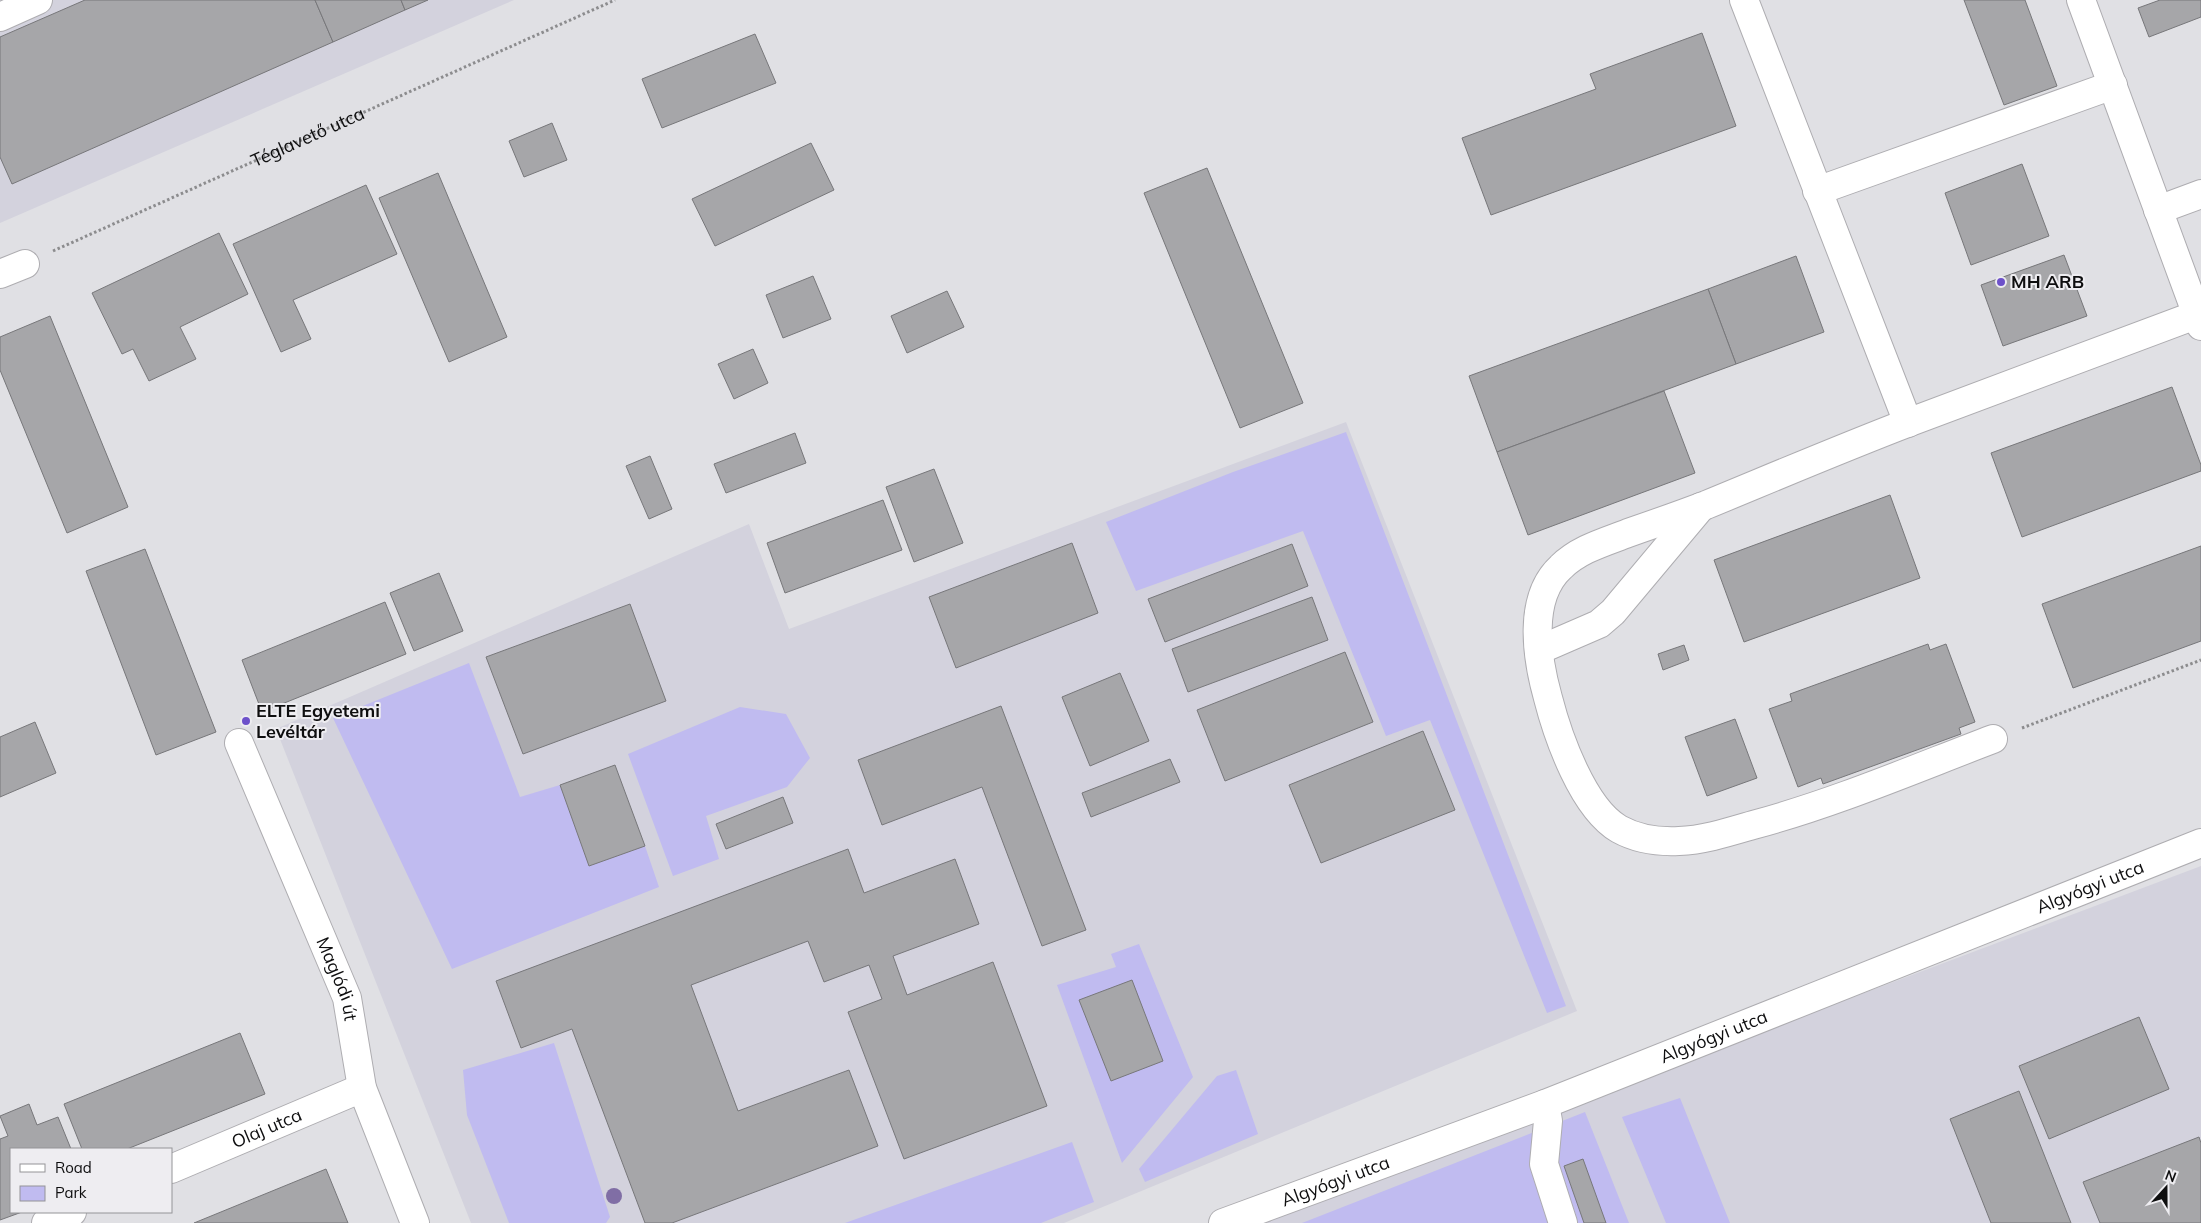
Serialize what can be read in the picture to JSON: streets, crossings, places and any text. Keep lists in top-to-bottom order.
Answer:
{
  "streets": {
    "street": ["Algyógyi utca", "Maglódi út", "Olaj utca"],
    "path": ["Téglavető utca"]
  },
  "crossings": [
    ["Maglódi út", "Olaj utca"]
  ],
  "places": ["MH ARB", "ELTE Egyetemi Levéltár"],
  "legend": ["Road", "Park"],
  "north": "top"
}
